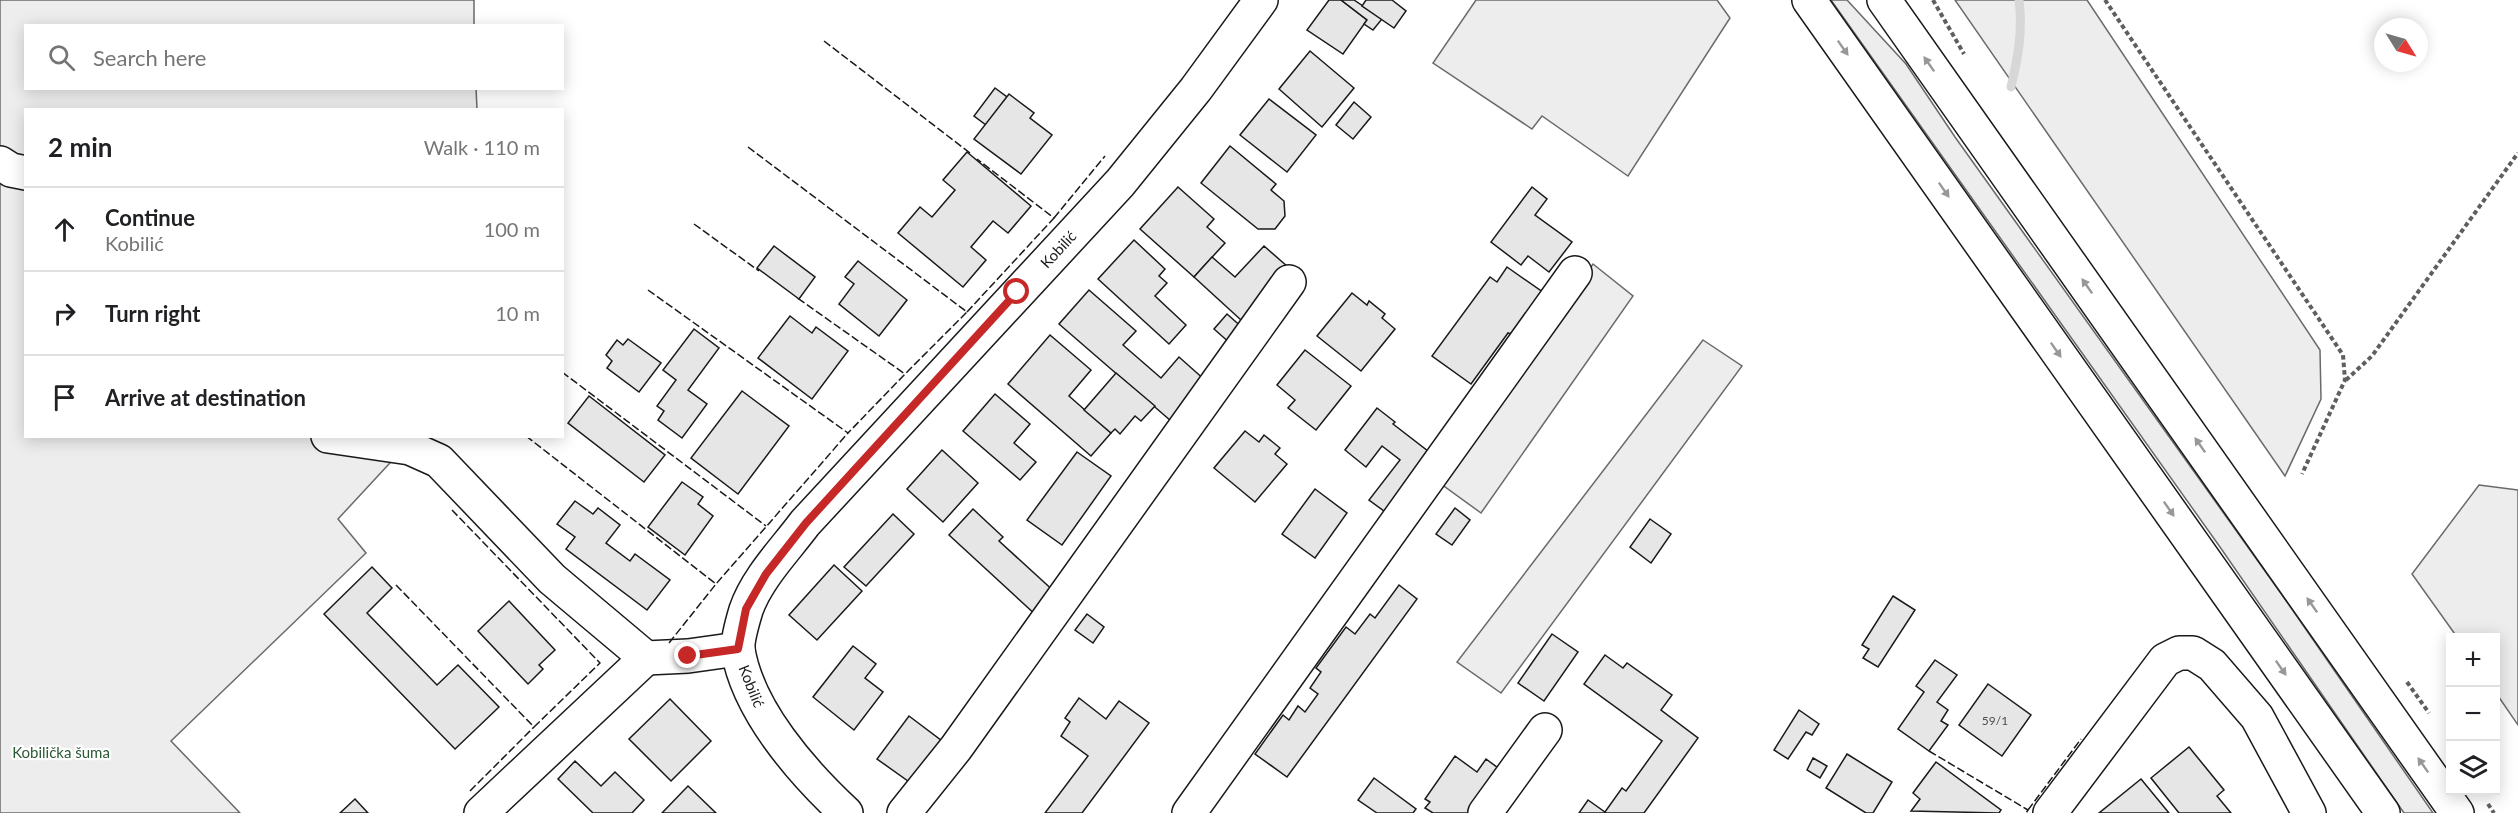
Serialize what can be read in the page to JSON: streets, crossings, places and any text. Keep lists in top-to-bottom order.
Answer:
{
  "streets": {
    "main road": ["Kobilić"]
  },
  "parks": ["Kobilička šuma"],
  "house_numbers": ["59/1"],
  "north": "bottom right",
  "page": {
    "search": "Search here",
    "heading": ["2 min", "Walk · 110 m"],
    "list": [
      ["Continue", "Kobilić", "100 m"],
      ["Turn right", "10 m"],
      "Arrive at destination"
    ],
    "map_buttons": ["+", "−"]
  }
}
